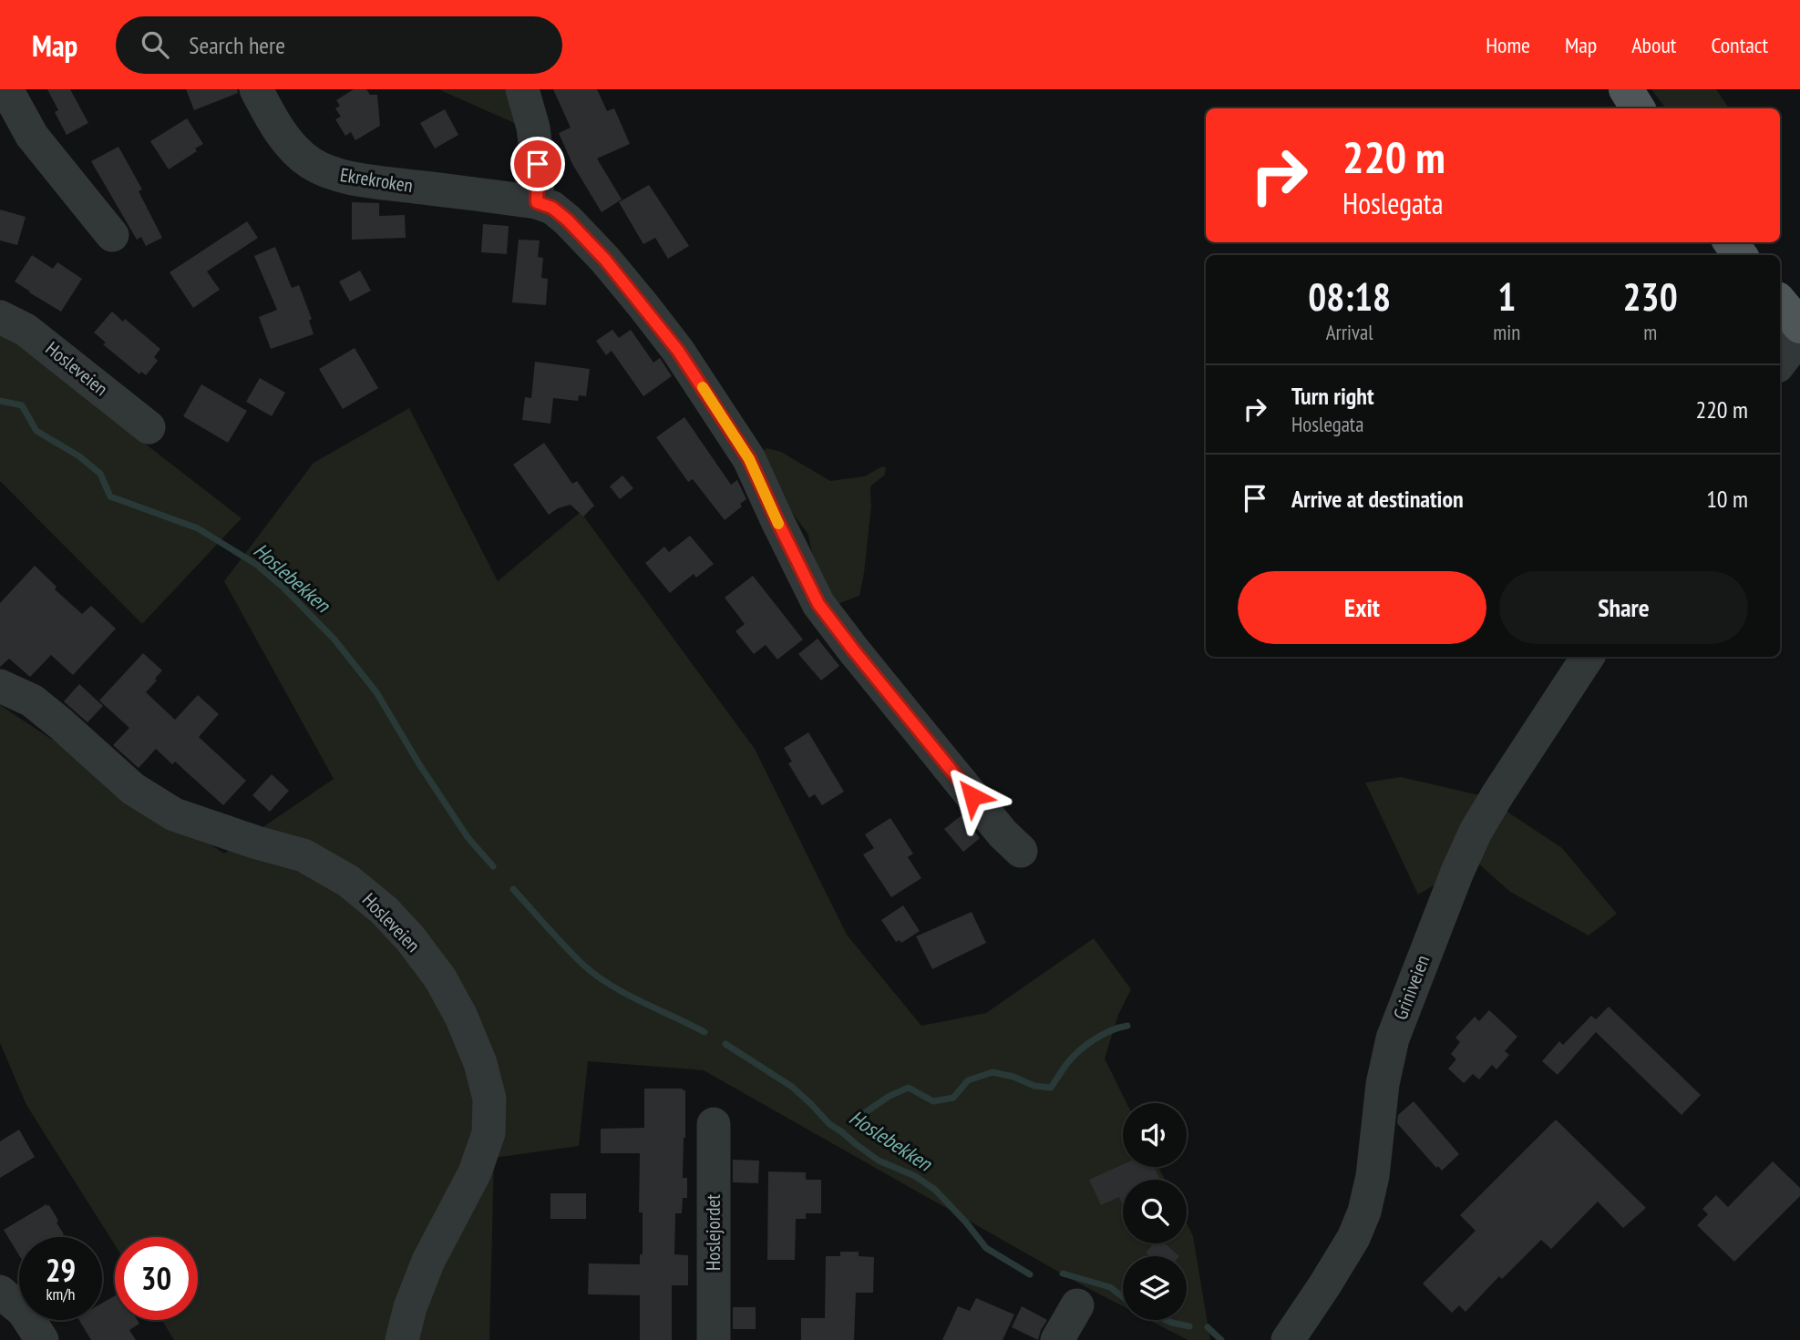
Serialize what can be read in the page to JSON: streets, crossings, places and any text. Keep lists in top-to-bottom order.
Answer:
{
  "streets": {
    "street": [
      "Ekrekroken",
      "Hosleveien",
      "Griniveien",
      "Hoslejordet"
    ]
  },
  "water": ["Hoslebekken"],
  "page": {
    "header": "Map",
    "search": "Search here",
    "nav": [
      "Home",
      "Map",
      "About",
      "Contact"
    ],
    "turn": ["220 m", "Hoslegata"],
    "eta": [
      "08:18",
      "Arrival",
      "1",
      "min",
      "230",
      "m"
    ],
    "list": [
      {
        "name": "Turn right",
        "note": "Hoslegata",
        "value": "220 m"
      },
      {
        "name": "Arrive at destination",
        "value": "10 m"
      }
    ],
    "buttons": ["Exit", "Share"],
    "speed": "29 km/h",
    "limit": "30"
  }
}
